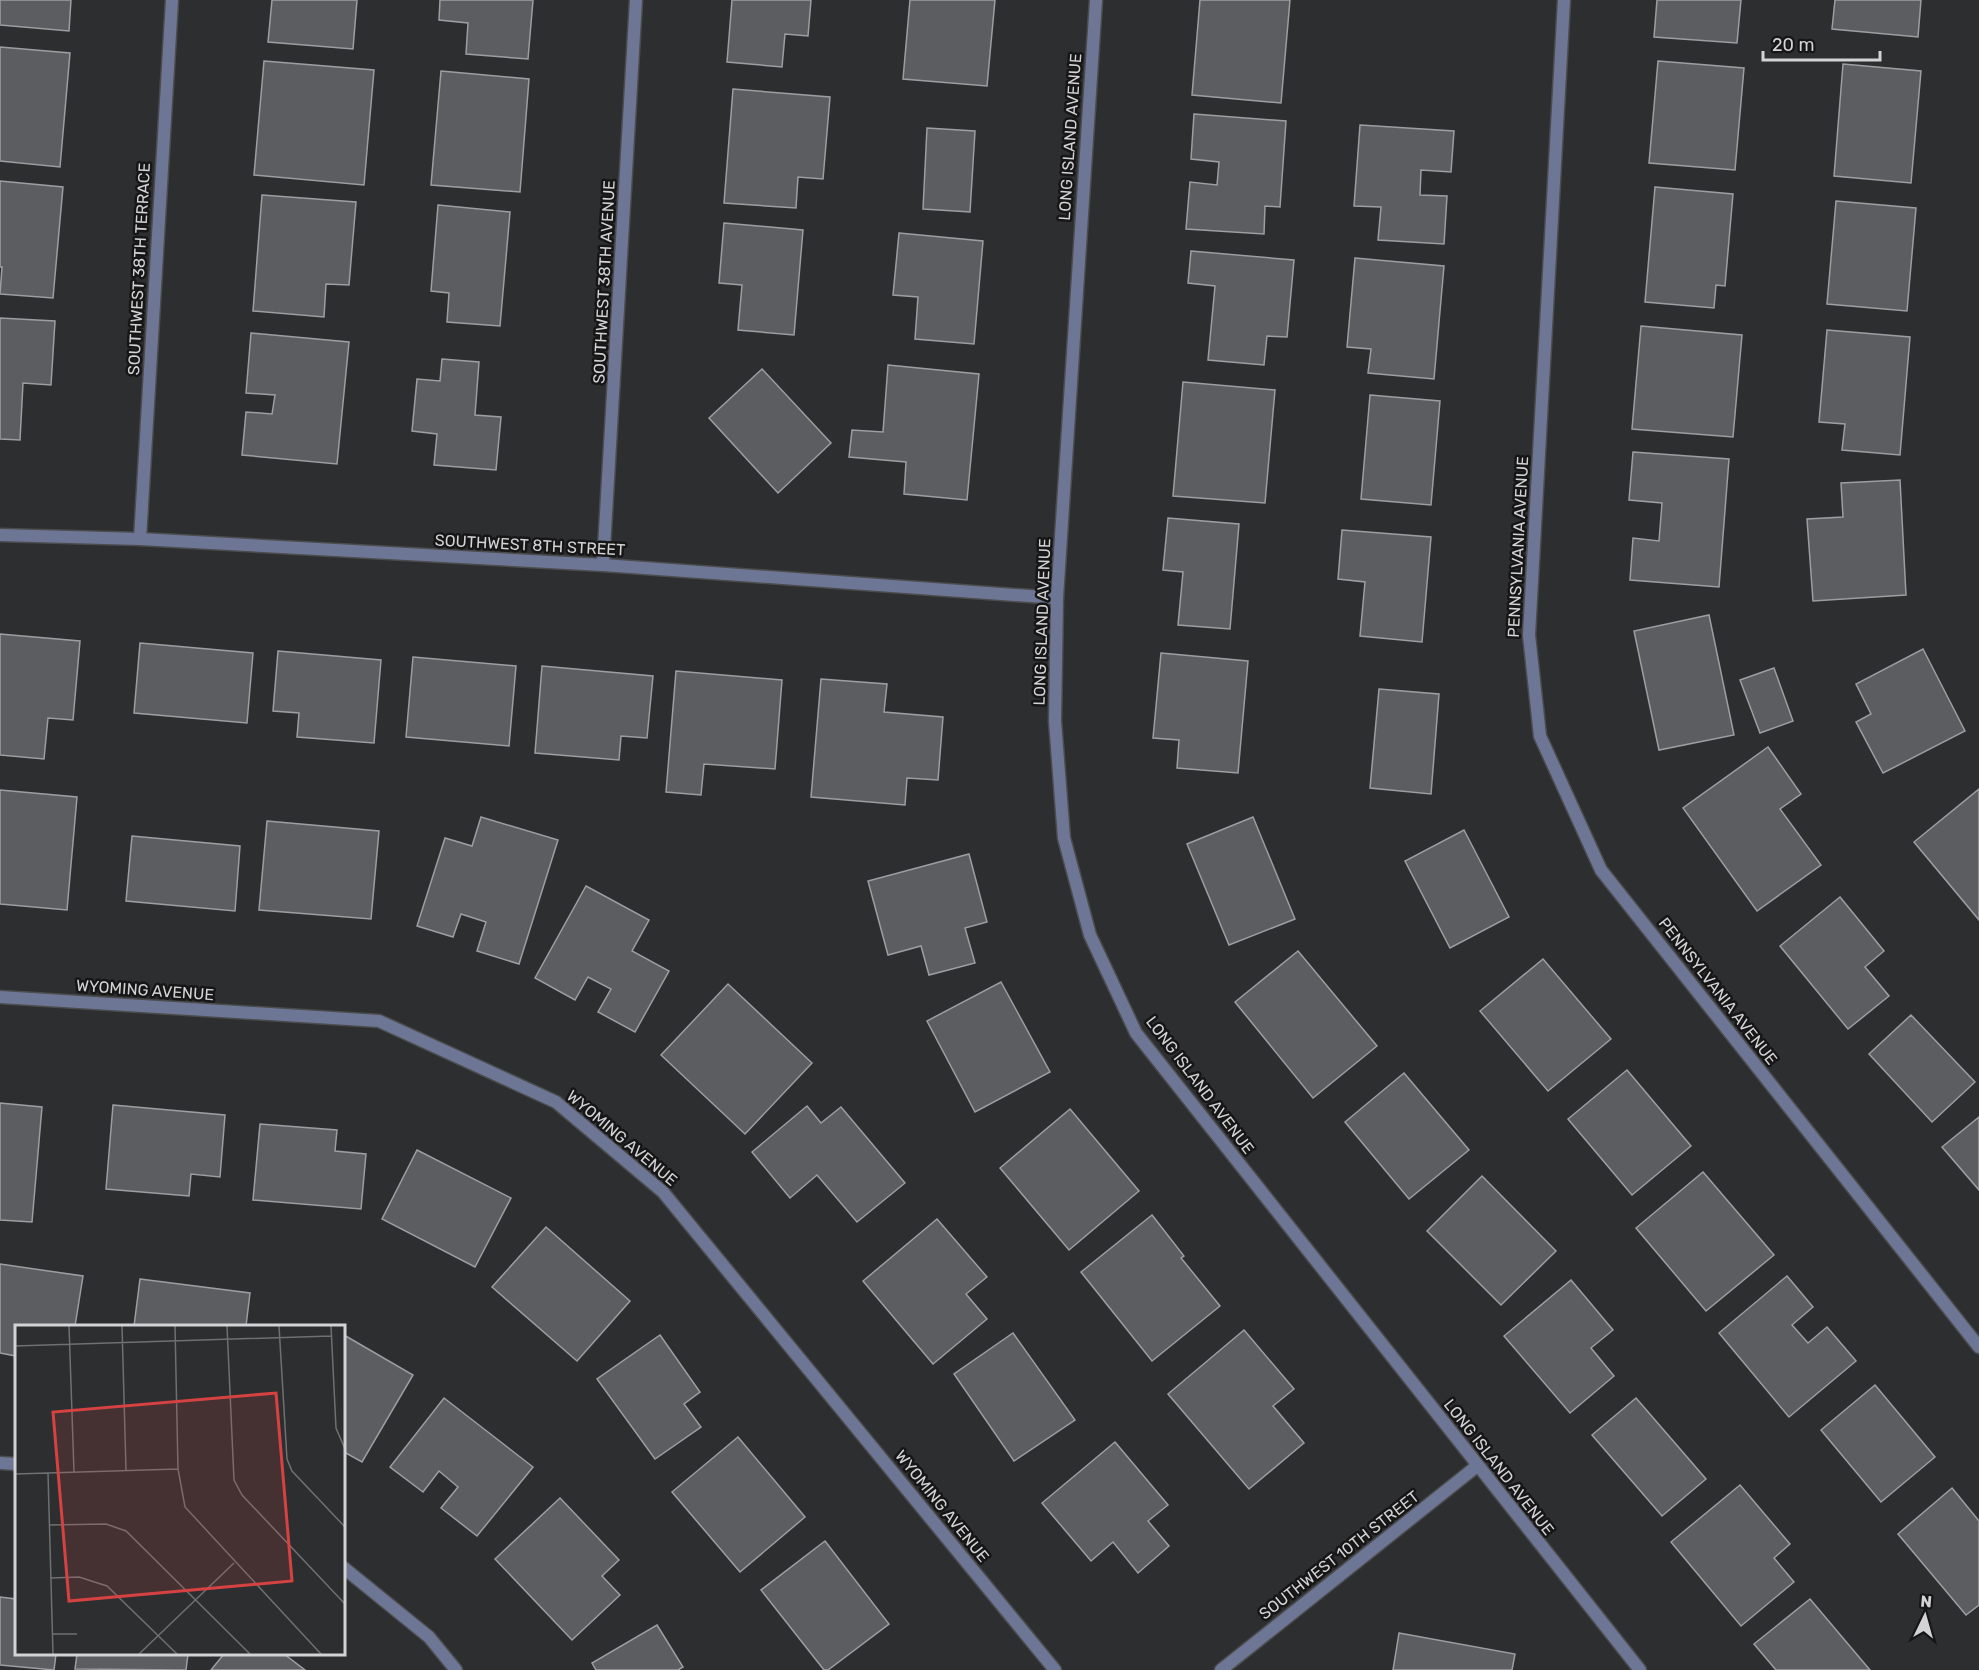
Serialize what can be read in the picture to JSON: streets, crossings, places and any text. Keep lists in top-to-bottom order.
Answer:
{
  "streets": {
    "street": [
      "LONG ISLAND AVENUE",
      "SOUTHWEST 38TH TERRACE",
      "SOUTHWEST 38TH AVENUE",
      "SOUTHWEST 8TH STREET",
      "PENNSYLVANIA AVENUE",
      "WYOMING AVENUE",
      "SOUTHWEST 10TH STREET"
    ]
  },
  "crossings": [
    ["LONG ISLAND AVENUE", "SOUTHWEST 8TH STREET"],
    ["LONG ISLAND AVENUE", "SOUTHWEST 10TH STREET"],
    ["SOUTHWEST 38TH TERRACE", "SOUTHWEST 8TH STREET"],
    ["SOUTHWEST 38TH AVENUE", "SOUTHWEST 8TH STREET"]
  ],
  "scale_bar": "20 m",
  "north": "top"
}
